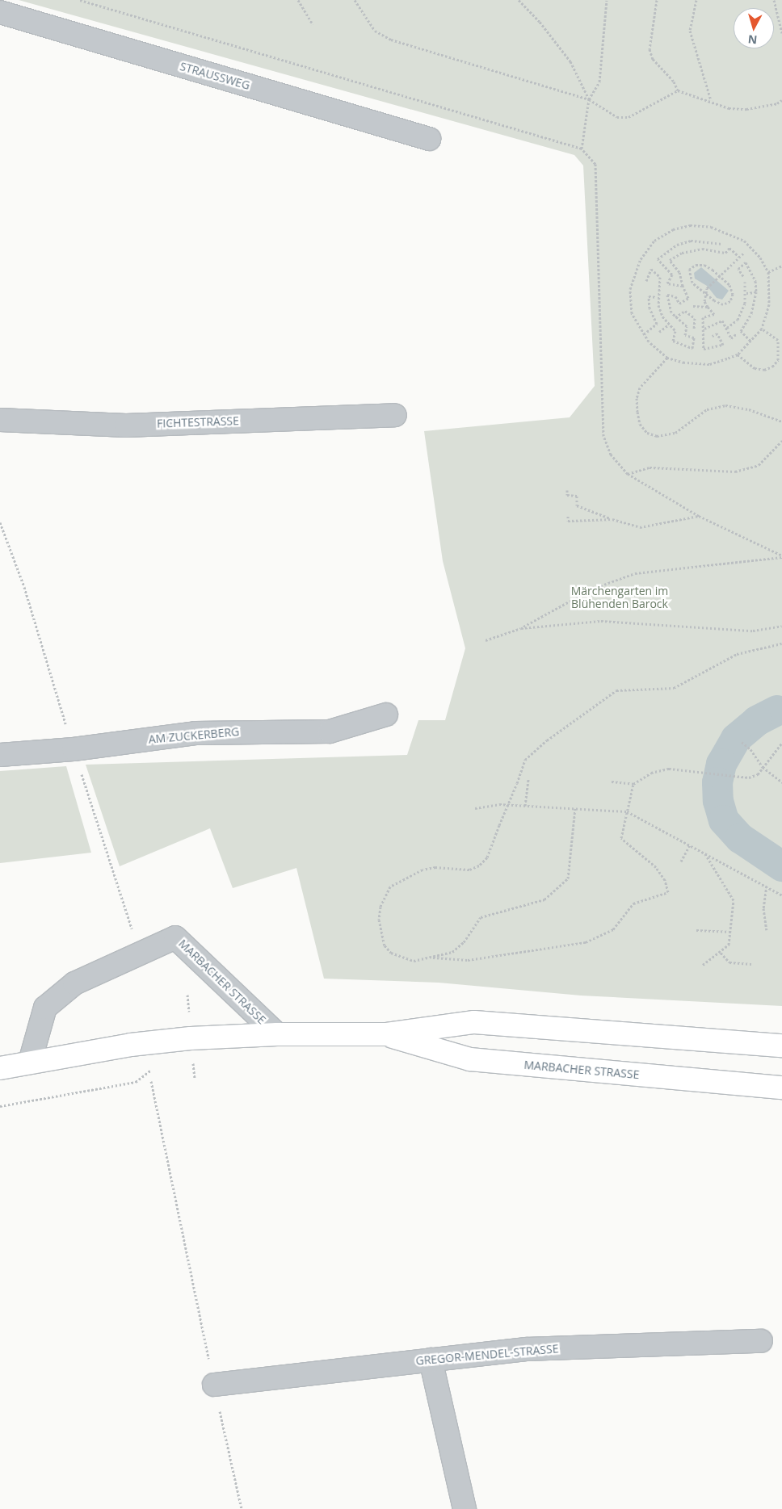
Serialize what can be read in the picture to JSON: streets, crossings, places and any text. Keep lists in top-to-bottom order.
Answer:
{
  "streets": {
    "main road": ["MARBACHER STRASSE"],
    "street": [
      "STRAUSSWEG",
      "FICHTESTRASSE",
      "AM ZUCKERBERG",
      "GREGOR-MENDEL-STRASSE"
    ]
  },
  "parks": ["Märchengarten im Blühenden Barock"],
  "north": "bottom"
}
